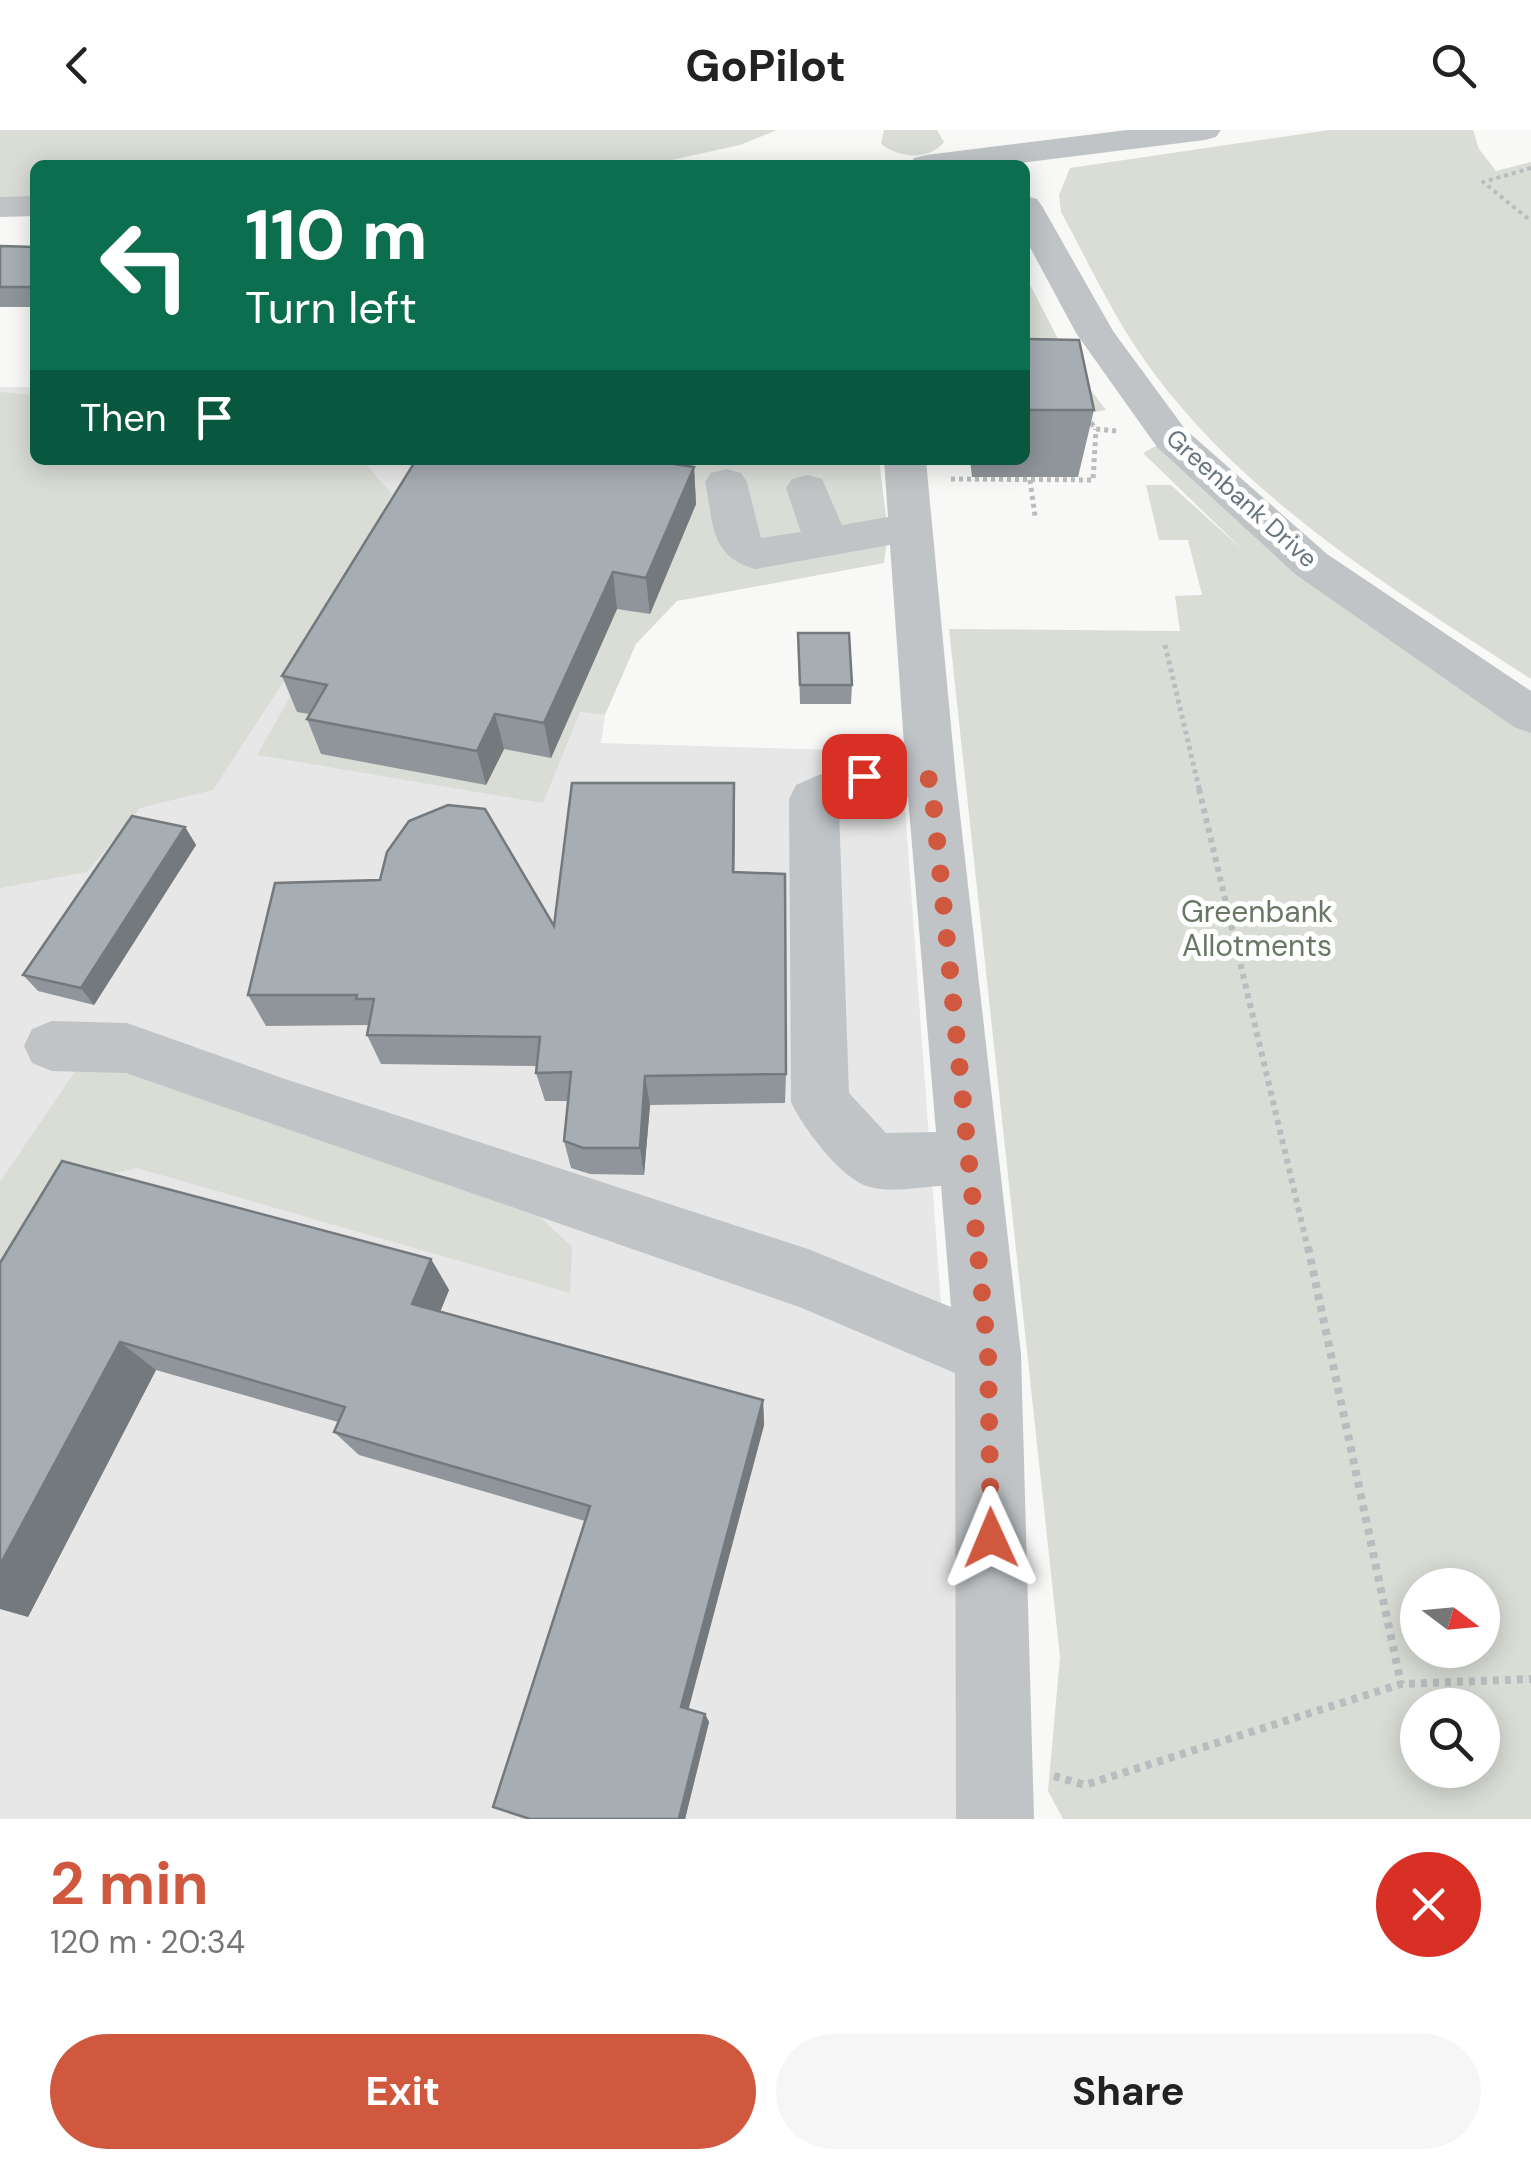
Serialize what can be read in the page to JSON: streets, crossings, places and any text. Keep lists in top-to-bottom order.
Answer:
{
  "streets": {
    "street": ["Greenbank Drive"]
  },
  "parks": ["Greenbank Allotments"],
  "north": "right",
  "page": {
    "header": "GoPilot",
    "turn": ["110 m", "Turn left"],
    "then": "Then",
    "heading": ["2 min", "120 m · 20:34"],
    "buttons": ["Exit", "Share"]
  }
}
